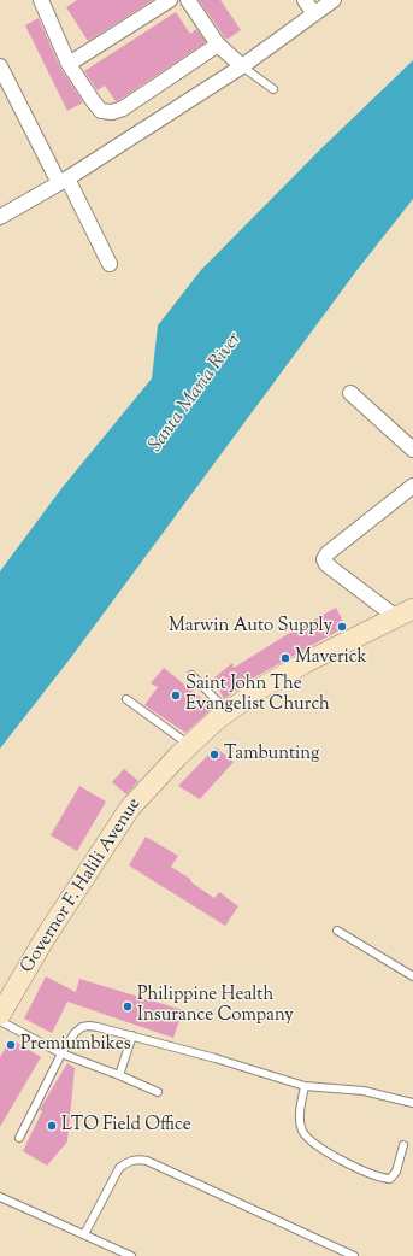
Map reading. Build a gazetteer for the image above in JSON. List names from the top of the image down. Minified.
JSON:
{"streets":{"main road":["Governor F. Halili Avenue"]},"water":["Santa Maria River"],"places":["Marwin Auto Supply","Maverick","Saint John The Evangelist Church","Tambunting","Philippine Health Insurance Company","Premiumbikes","LTO Field Office"]}
